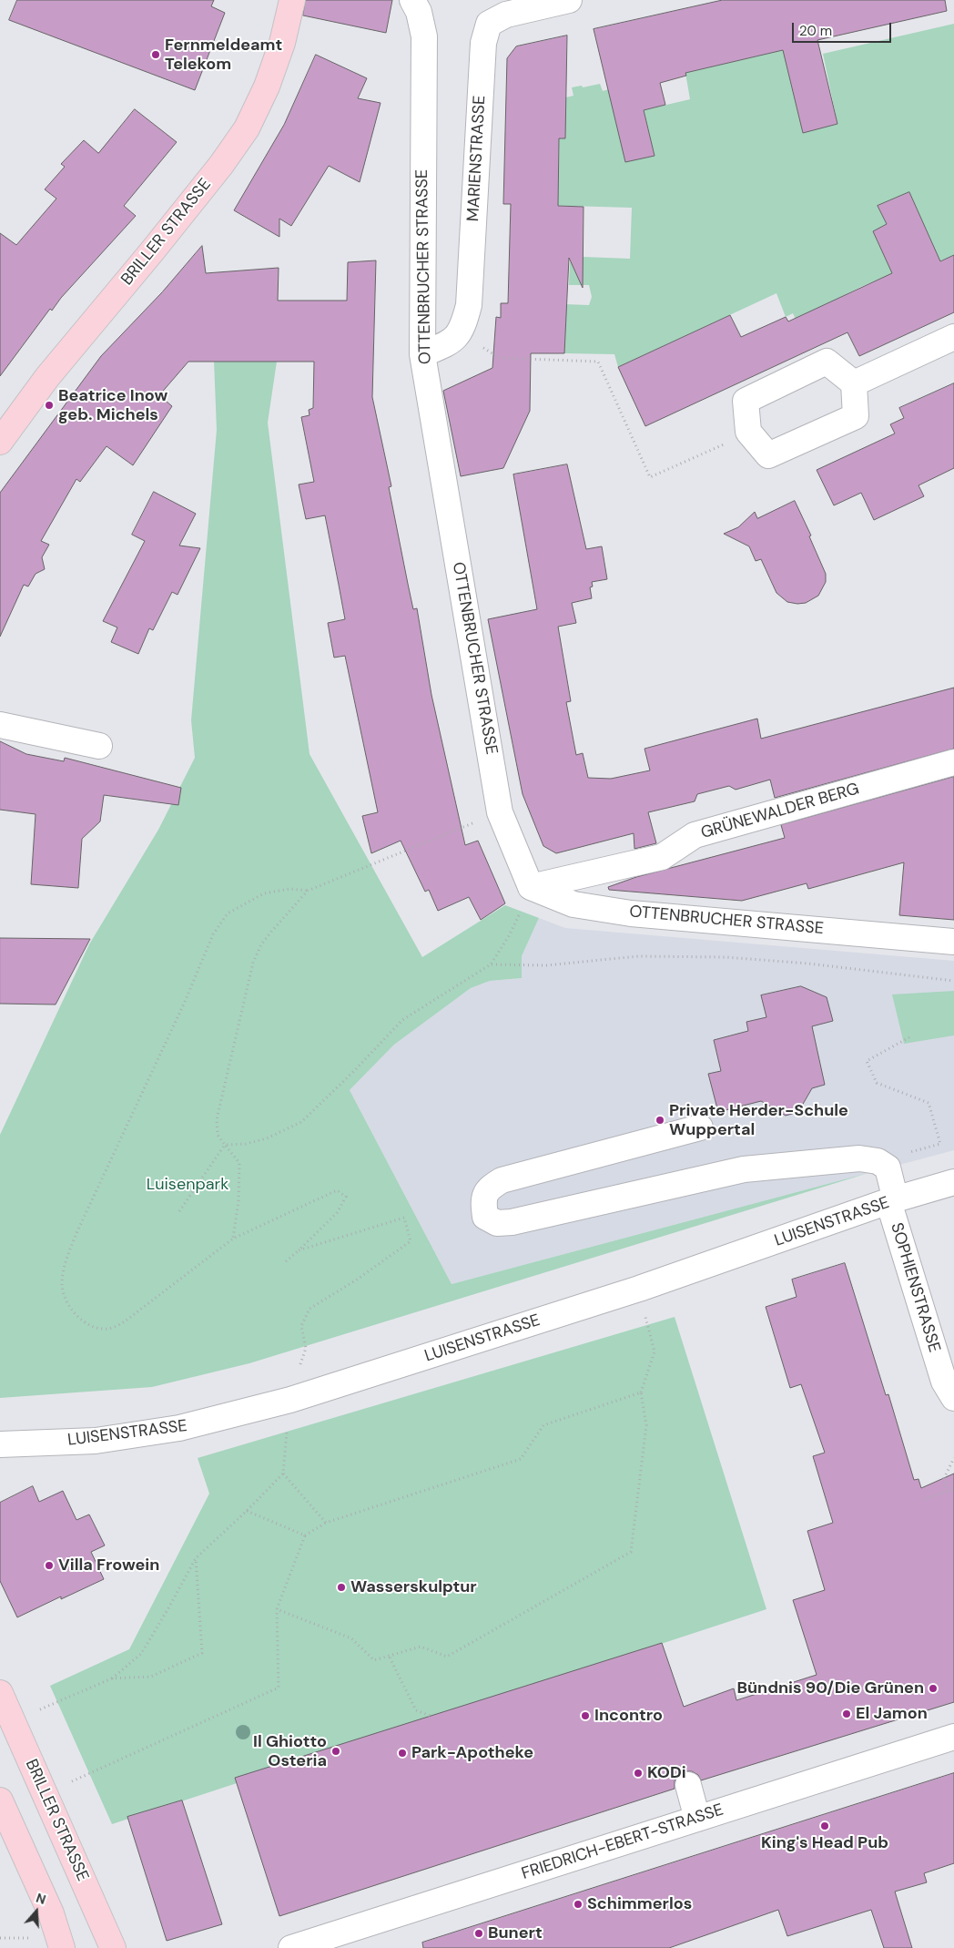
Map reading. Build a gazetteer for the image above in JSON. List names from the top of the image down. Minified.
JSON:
{"streets":{"main road":["BRILLER STRASSE"],"street":["MARIENSTRASSE","OTTENBRUCHER STRASSE","GRÜNEWALDER BERG","LUISENSTRASSE","SOPHIENSTRASSE","FRIEDRICH-EBERT-STRASSE"]},"crossings":[["MARIENSTRASSE","OTTENBRUCHER STRASSE"],["OTTENBRUCHER STRASSE","GRÜNEWALDER BERG"],["LUISENSTRASSE","SOPHIENSTRASSE"]],"parks":["Luisenpark"],"places":["Fernmeldeamt Telekom","Beatrice Inow geb. Michels","Private Herder-Schule Wuppertal","Villa Frowein","Wasserskulptur","Bündnis 90/Die Grünen","El Jamon","Incontro","Il Ghiotto Osteria","Park-Apotheke","KODi","King's Head Pub","Schimmerlos","Bunert"],"scale_bar":"20 m","north":"top"}
